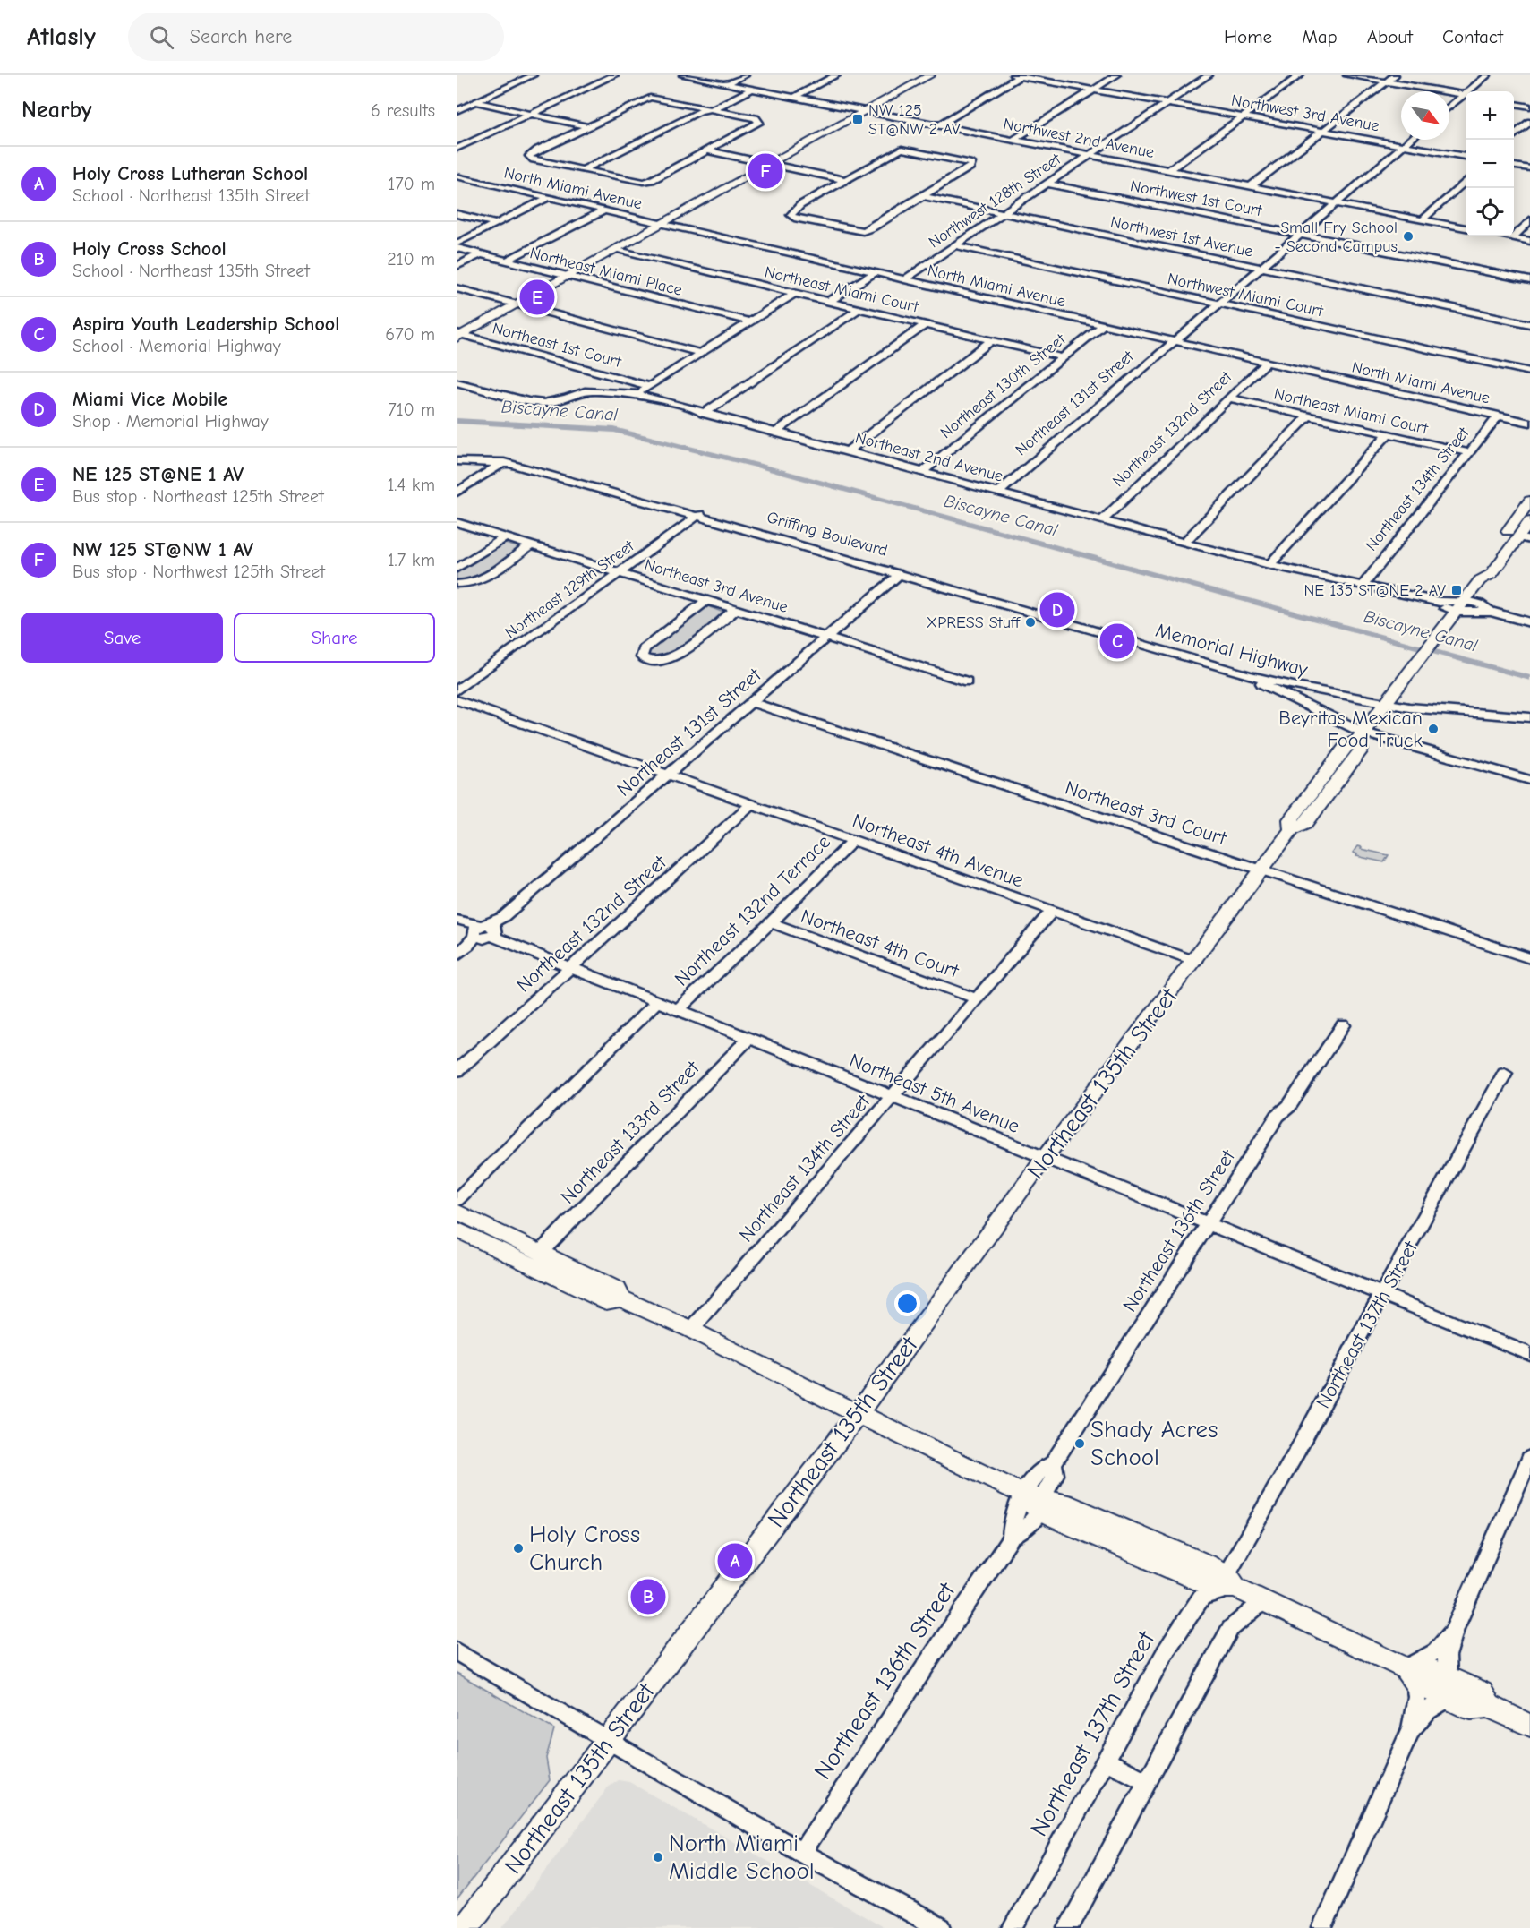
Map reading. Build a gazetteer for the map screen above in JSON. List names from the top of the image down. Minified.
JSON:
{"streets":{"main road":["Northeast 135th Street"],"street":["Northwest 3rd Avenue","Northwest 2nd Avenue","North Miami Avenue","Northwest 1st Court","Northwest 128th Street","Northwest 1st Avenue","Northeast Miami Place","Northeast Miami Court","Northwest Miami Court","Northeast 1st Court","Northeast 130th Street","Northeast 131st Street","Northeast 132nd Street","Northeast 2nd Avenue","Northeast 134th Street","Griffing Boulevard","Northeast 3rd Avenue","Northeast 129th Street","Memorial Highway","Northeast 3rd Court","Northeast 4th Avenue","Northeast 132nd Terrace","Northeast 4th Court","Northeast 5th Avenue","Northeast 133rd Street","Northeast 136th Street","Northeast 137th Street"]},"crossings":[["Northwest 3rd Avenue","Northwest 128th Street"],["Northwest 3rd Avenue","Northeast 131st Street"],["Northwest 2nd Avenue","Northwest 128th Street"],["Northwest 2nd Avenue","Northeast 131st Street"],["North Miami Avenue","Northwest 128th Street"],["North Miami Avenue","Northeast 130th Street"],["North Miami Avenue","Northeast 131st Street"],["North Miami Avenue","Northeast 132nd Street"],["North Miami Avenue","Northeast 134th Street"],["Northwest 1st Court","Northwest 128th Street"],["Northwest 1st Court","Northeast 131st Street"],["Northwest 128th Street","Northwest 1st Avenue"],["Northwest 128th Street","Northwest Miami Court"],["Northwest 1st Avenue","Northeast 131st Street"],["Northeast Miami Court","Northeast 130th Street"],["Northeast Miami Court","Northeast 132nd Street"],["Northeast Miami Court","Northeast 134th Street"],["Northwest Miami Court","Northeast 131st Street"],["Northeast 130th Street","Northeast 2nd Avenue"],["Northeast 131st Street","Northeast 2nd Avenue"],["Northeast 131st Street","Griffing Boulevard"],["Northeast 131st Street","Northeast 3rd Avenue"],["Northeast 131st Street","Memorial Highway"],["Northeast 131st Street","Northeast 3rd Court"],["Northeast 131st Street","Northeast 4th Avenue"],["Northeast 131st Street","Northeast 5th Avenue"],["Northeast 132nd Street","Northeast 2nd Avenue"],["Northeast 132nd Street","Northeast 4th Avenue"],["Northeast 132nd Street","Northeast 5th Avenue"],["Northeast 2nd Avenue","Northeast 134th Street"],["Northeast 2nd Avenue","Northeast 135th Street"],["Northeast 134th Street","Northeast 4th Avenue"],["Northeast 134th Street","Northeast 4th Court"],["Northeast 134th Street","Northeast 5th Avenue"],["Griffing Boulevard","Northeast 129th Street"],["Griffing Boulevard","Memorial Highway"],["Northeast 3rd Avenue","Northeast 129th Street"],["Northeast 129th Street","Northeast 4th Avenue"],["Memorial Highway","Northeast 135th Street"],["Northeast 3rd Court","Northeast 135th Street"],["Northeast 4th Avenue","Northeast 132nd Terrace"],["Northeast 4th Avenue","Northeast 135th Street"],["Northeast 132nd Terrace","Northeast 4th Court"],["Northeast 132nd Terrace","Northeast 5th Avenue"],["Northeast 135th Street","Northeast 5th Avenue"],["Northeast 5th Avenue","Northeast 133rd Street"],["Northeast 5th Avenue","Northeast 136th Street"],["Northeast 5th Avenue","Northeast 137th Street"]],"water":["Biscayne Canal"],"places":{"transit":["NW 125 ST@NW 2 AV","NE 135 ST@NE 2 AV"],"other":["Small Fry School - Second Campus","XPRESS Stuff","Beyritas Mexican Food Truck","Shady Acres School","Holy Cross Church","North Miami Middle School"]},"north":"bottom right","page":{"header":"Atlasly","search":"Search here","nav":["Home","Map","About","Contact"],"heading":["Nearby","6 results"],"map_buttons":["+","−"],"list":[{"mark":"A","name":"Holy Cross Lutheran School","note":"School · Northeast 135th Street","value":"170 m"},{"mark":"B","name":"Holy Cross School","note":"School · Northeast 135th Street","value":"210 m"},{"mark":"C","name":"Aspira Youth Leadership School","note":"School · Memorial Highway","value":"670 m"},{"mark":"D","name":"Miami Vice Mobile","note":"Shop · Memorial Highway","value":"710 m"},{"mark":"E","name":"NE 125 ST@NE 1 AV","note":"Bus stop · Northeast 125th Street","value":"1.4 km"},{"mark":"F","name":"NW 125 ST@NW 1 AV","note":"Bus stop · Northwest 125th Street","value":"1.7 km"}],"pins":["F","E","D","C","A","B"],"buttons":["Save","Share"]}}
